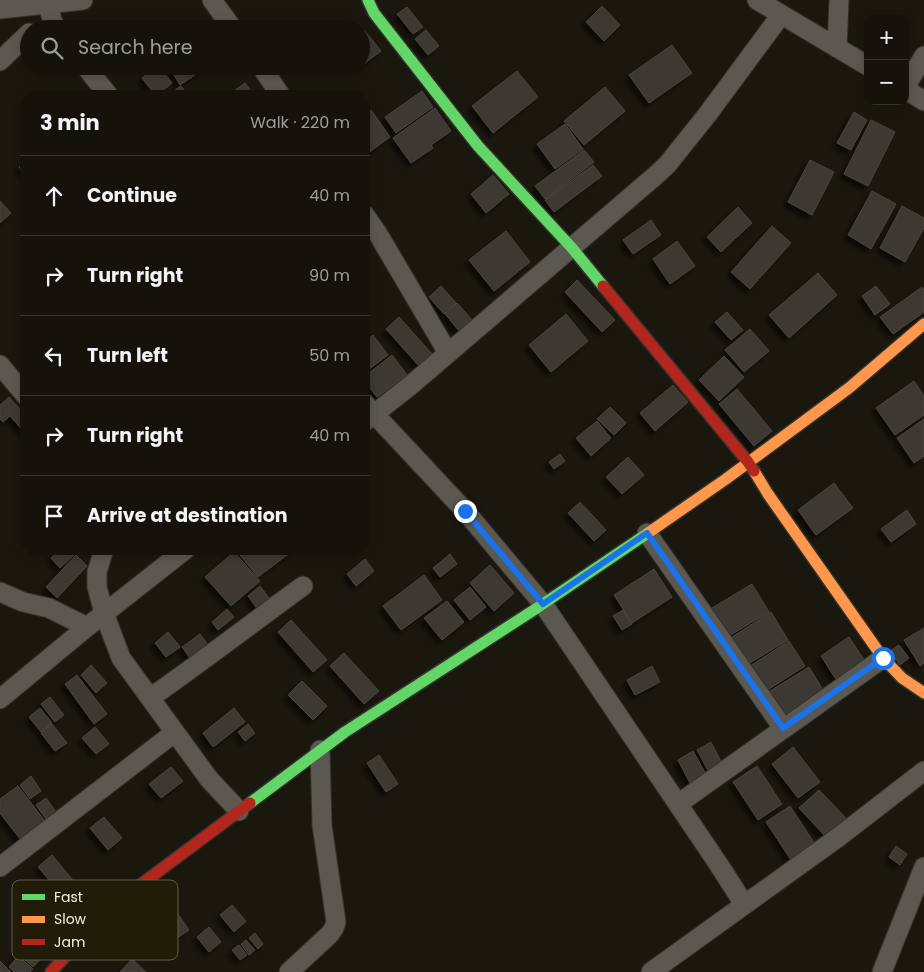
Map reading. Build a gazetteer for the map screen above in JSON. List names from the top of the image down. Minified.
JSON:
{"legend":["Fast","Slow","Jam"],"page":{"map_buttons":["+","−"],"search":"Search here","heading":["3 min","Walk · 220 m"],"list":[["Continue","40 m"],["Turn right","90 m"],["Turn left","50 m"],["Turn right","40 m"],"Arrive at destination"]}}
